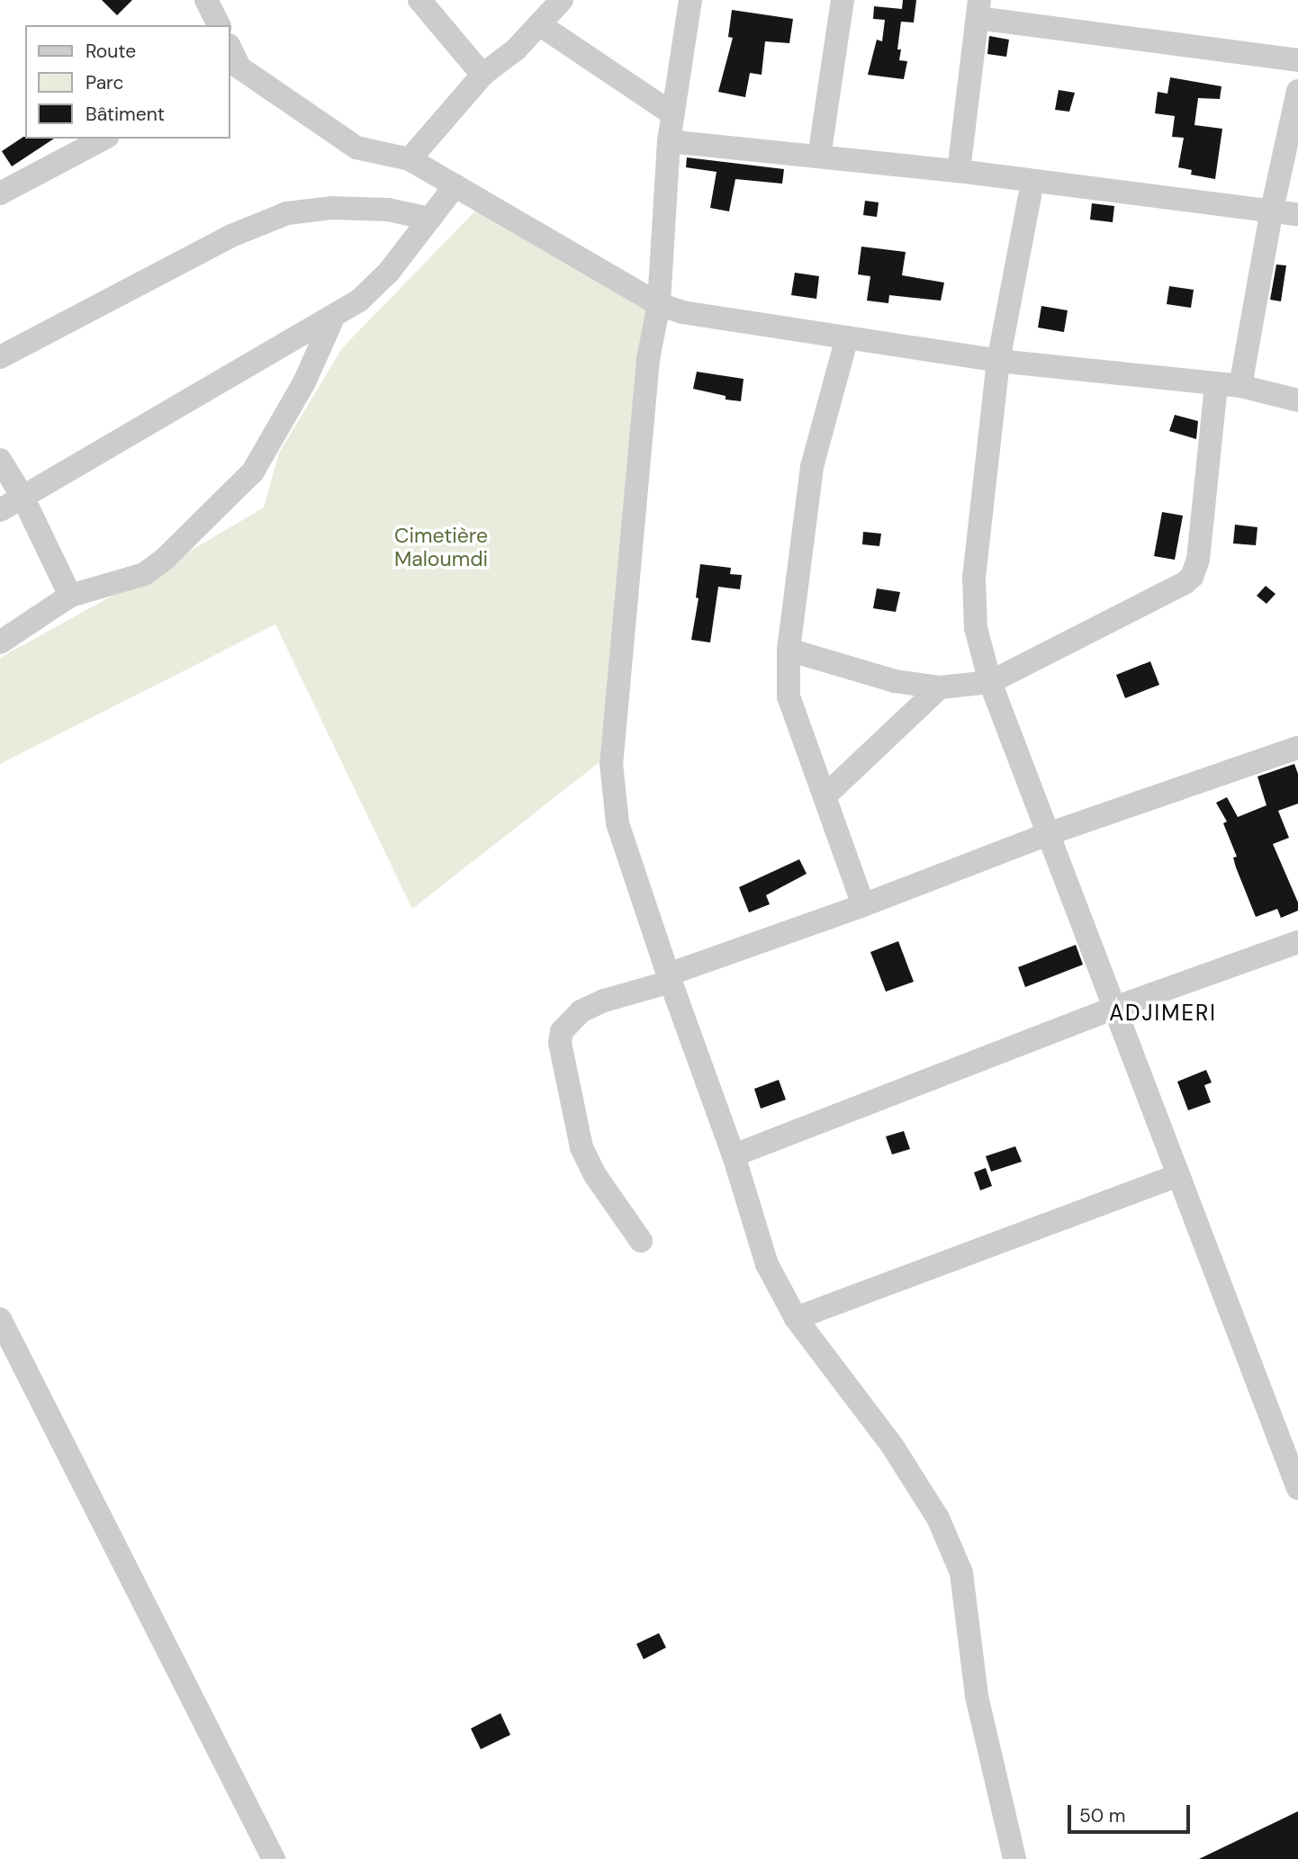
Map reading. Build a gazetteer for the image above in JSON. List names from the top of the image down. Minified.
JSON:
{"districts":["ADJIMERI"],"parks":["Cimetière Maloumdi"],"legend":["Route","Parc","Bâtiment"],"scale_bar":"50 m"}
